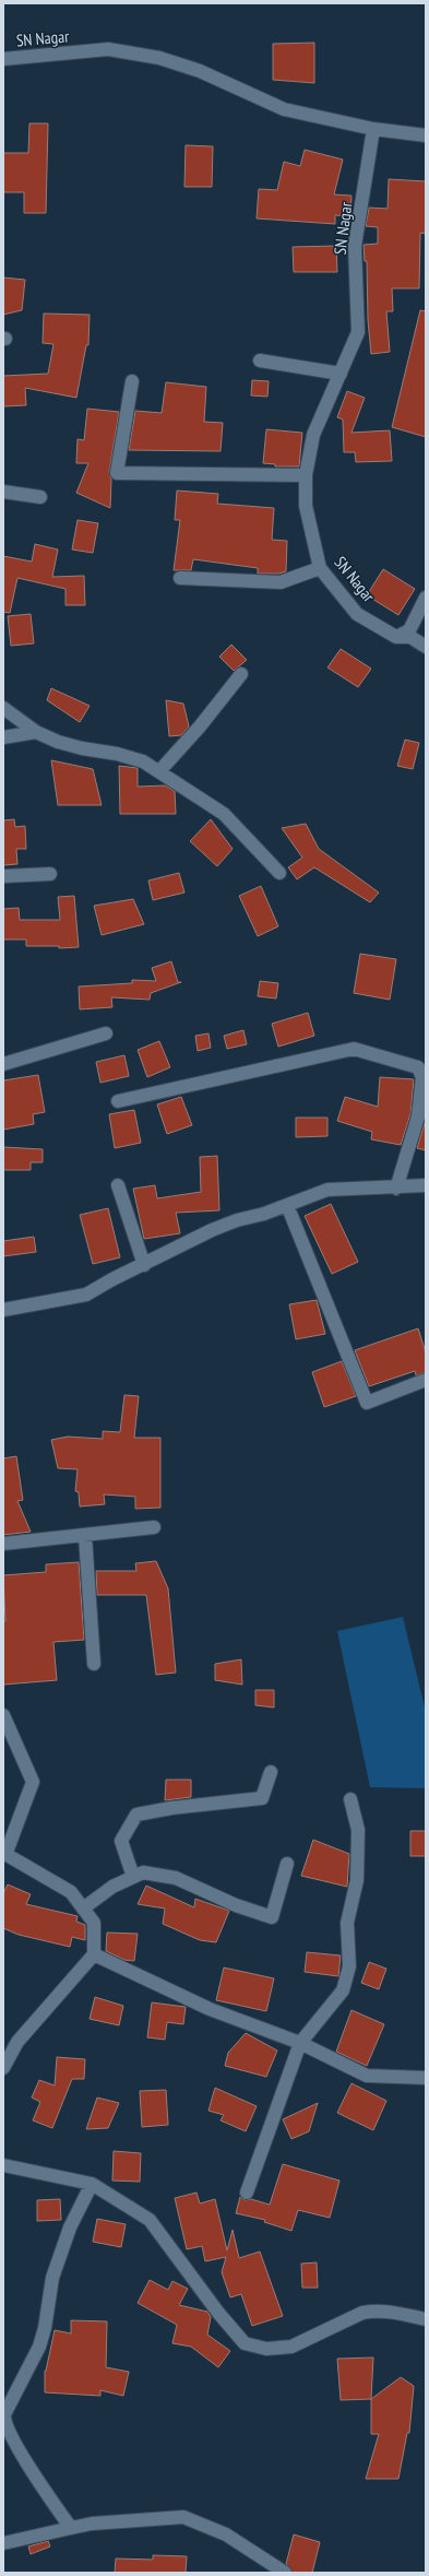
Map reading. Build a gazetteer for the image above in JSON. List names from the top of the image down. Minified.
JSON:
{"streets":{"street":["SN Nagar"]}}
